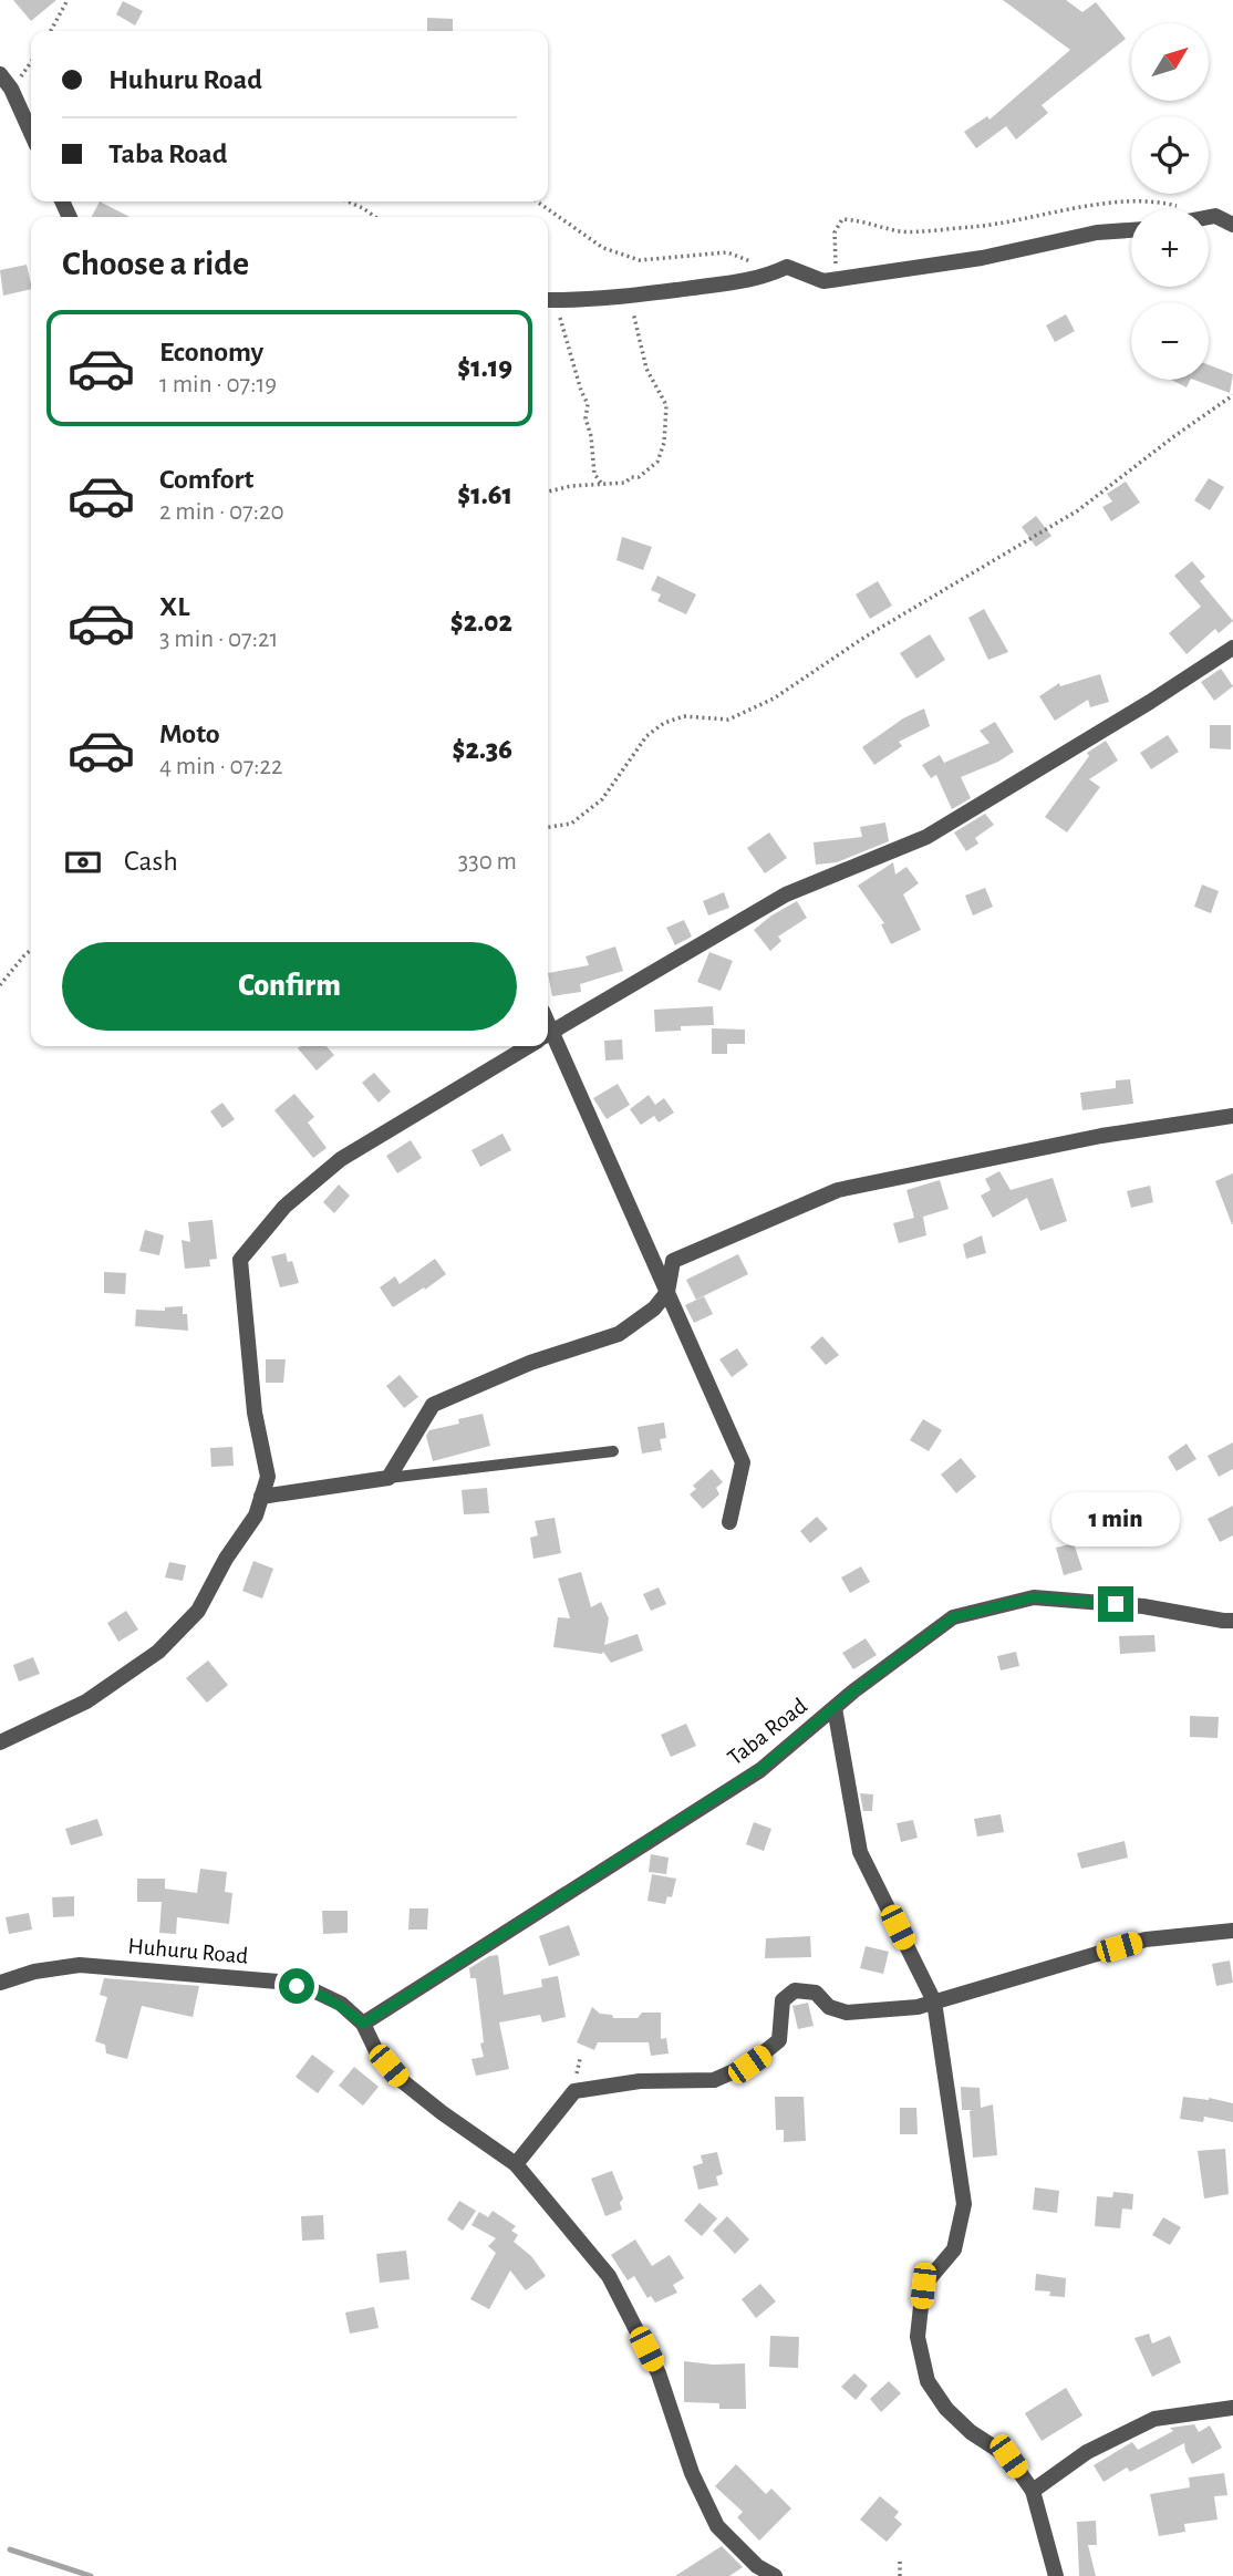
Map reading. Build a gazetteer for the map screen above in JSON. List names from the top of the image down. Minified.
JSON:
{"streets":{"street":["Taba Road","Huhuru Road"]},"crossings":[["Taba Road","Huhuru Road"]],"north":"top right","page":{"map_buttons":["+","−"],"banner":["Huhuru Road","Taba Road"],"heading":"Choose a ride","list":[{"name":"Economy","note":"1 min · 07:19","value":"$1.19"},{"name":"Comfort","note":"2 min · 07:20","value":"$1.61"},{"name":"XL","note":"3 min · 07:21","value":"$2.02"},{"name":"Moto","note":"4 min · 07:22","value":"$2.36"}],"pay":["Cash","330 m"],"buttons":"Confirm","bubble":"1 min"}}
